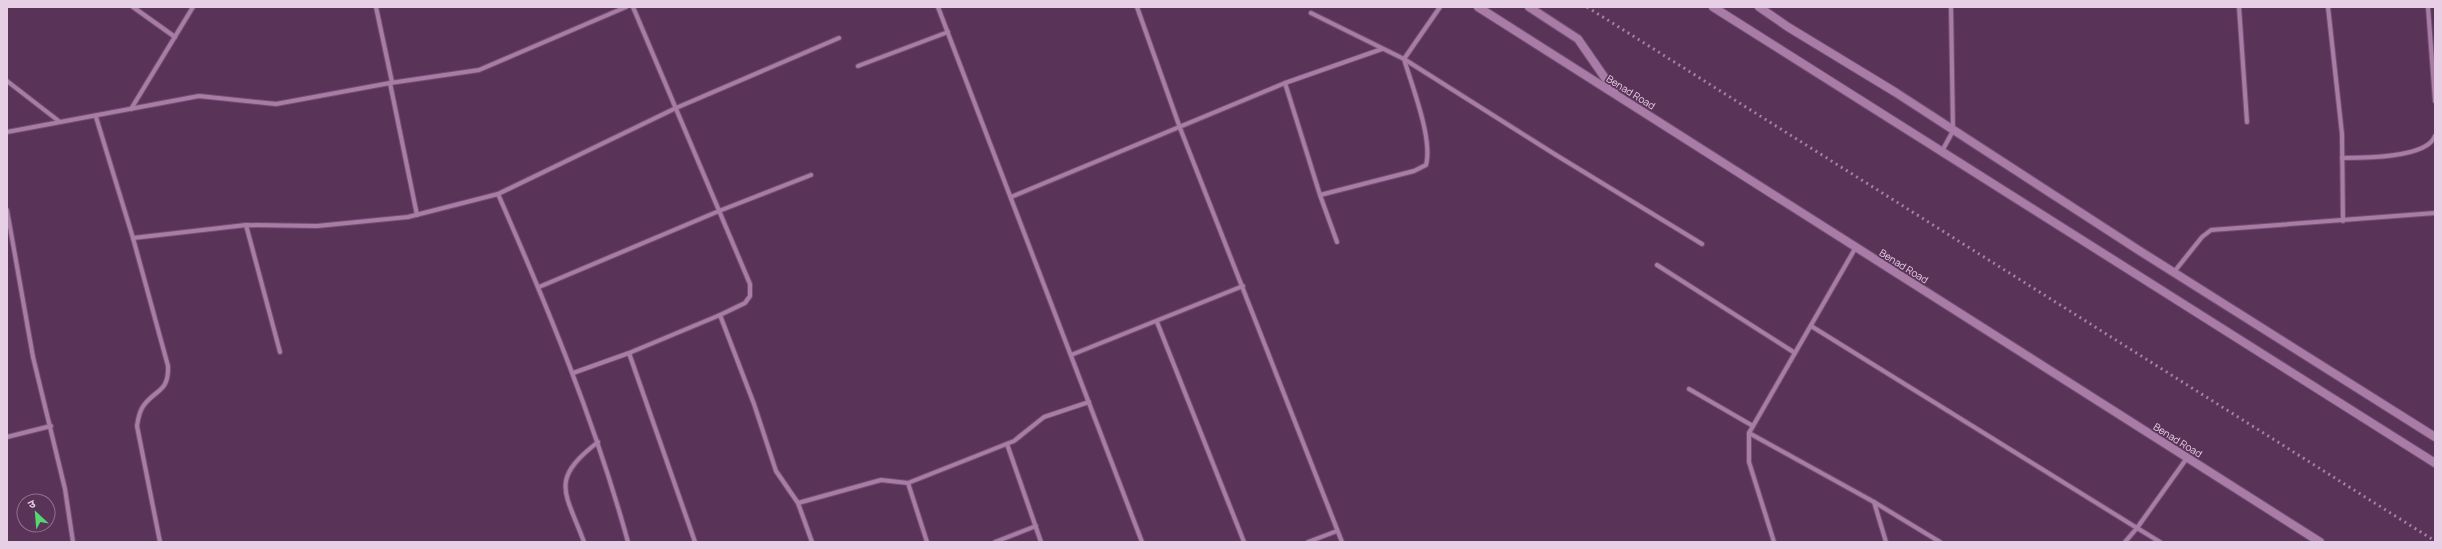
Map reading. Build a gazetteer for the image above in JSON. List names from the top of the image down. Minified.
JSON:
{"streets":{"street":["Benad Road"]},"north":"top left"}
